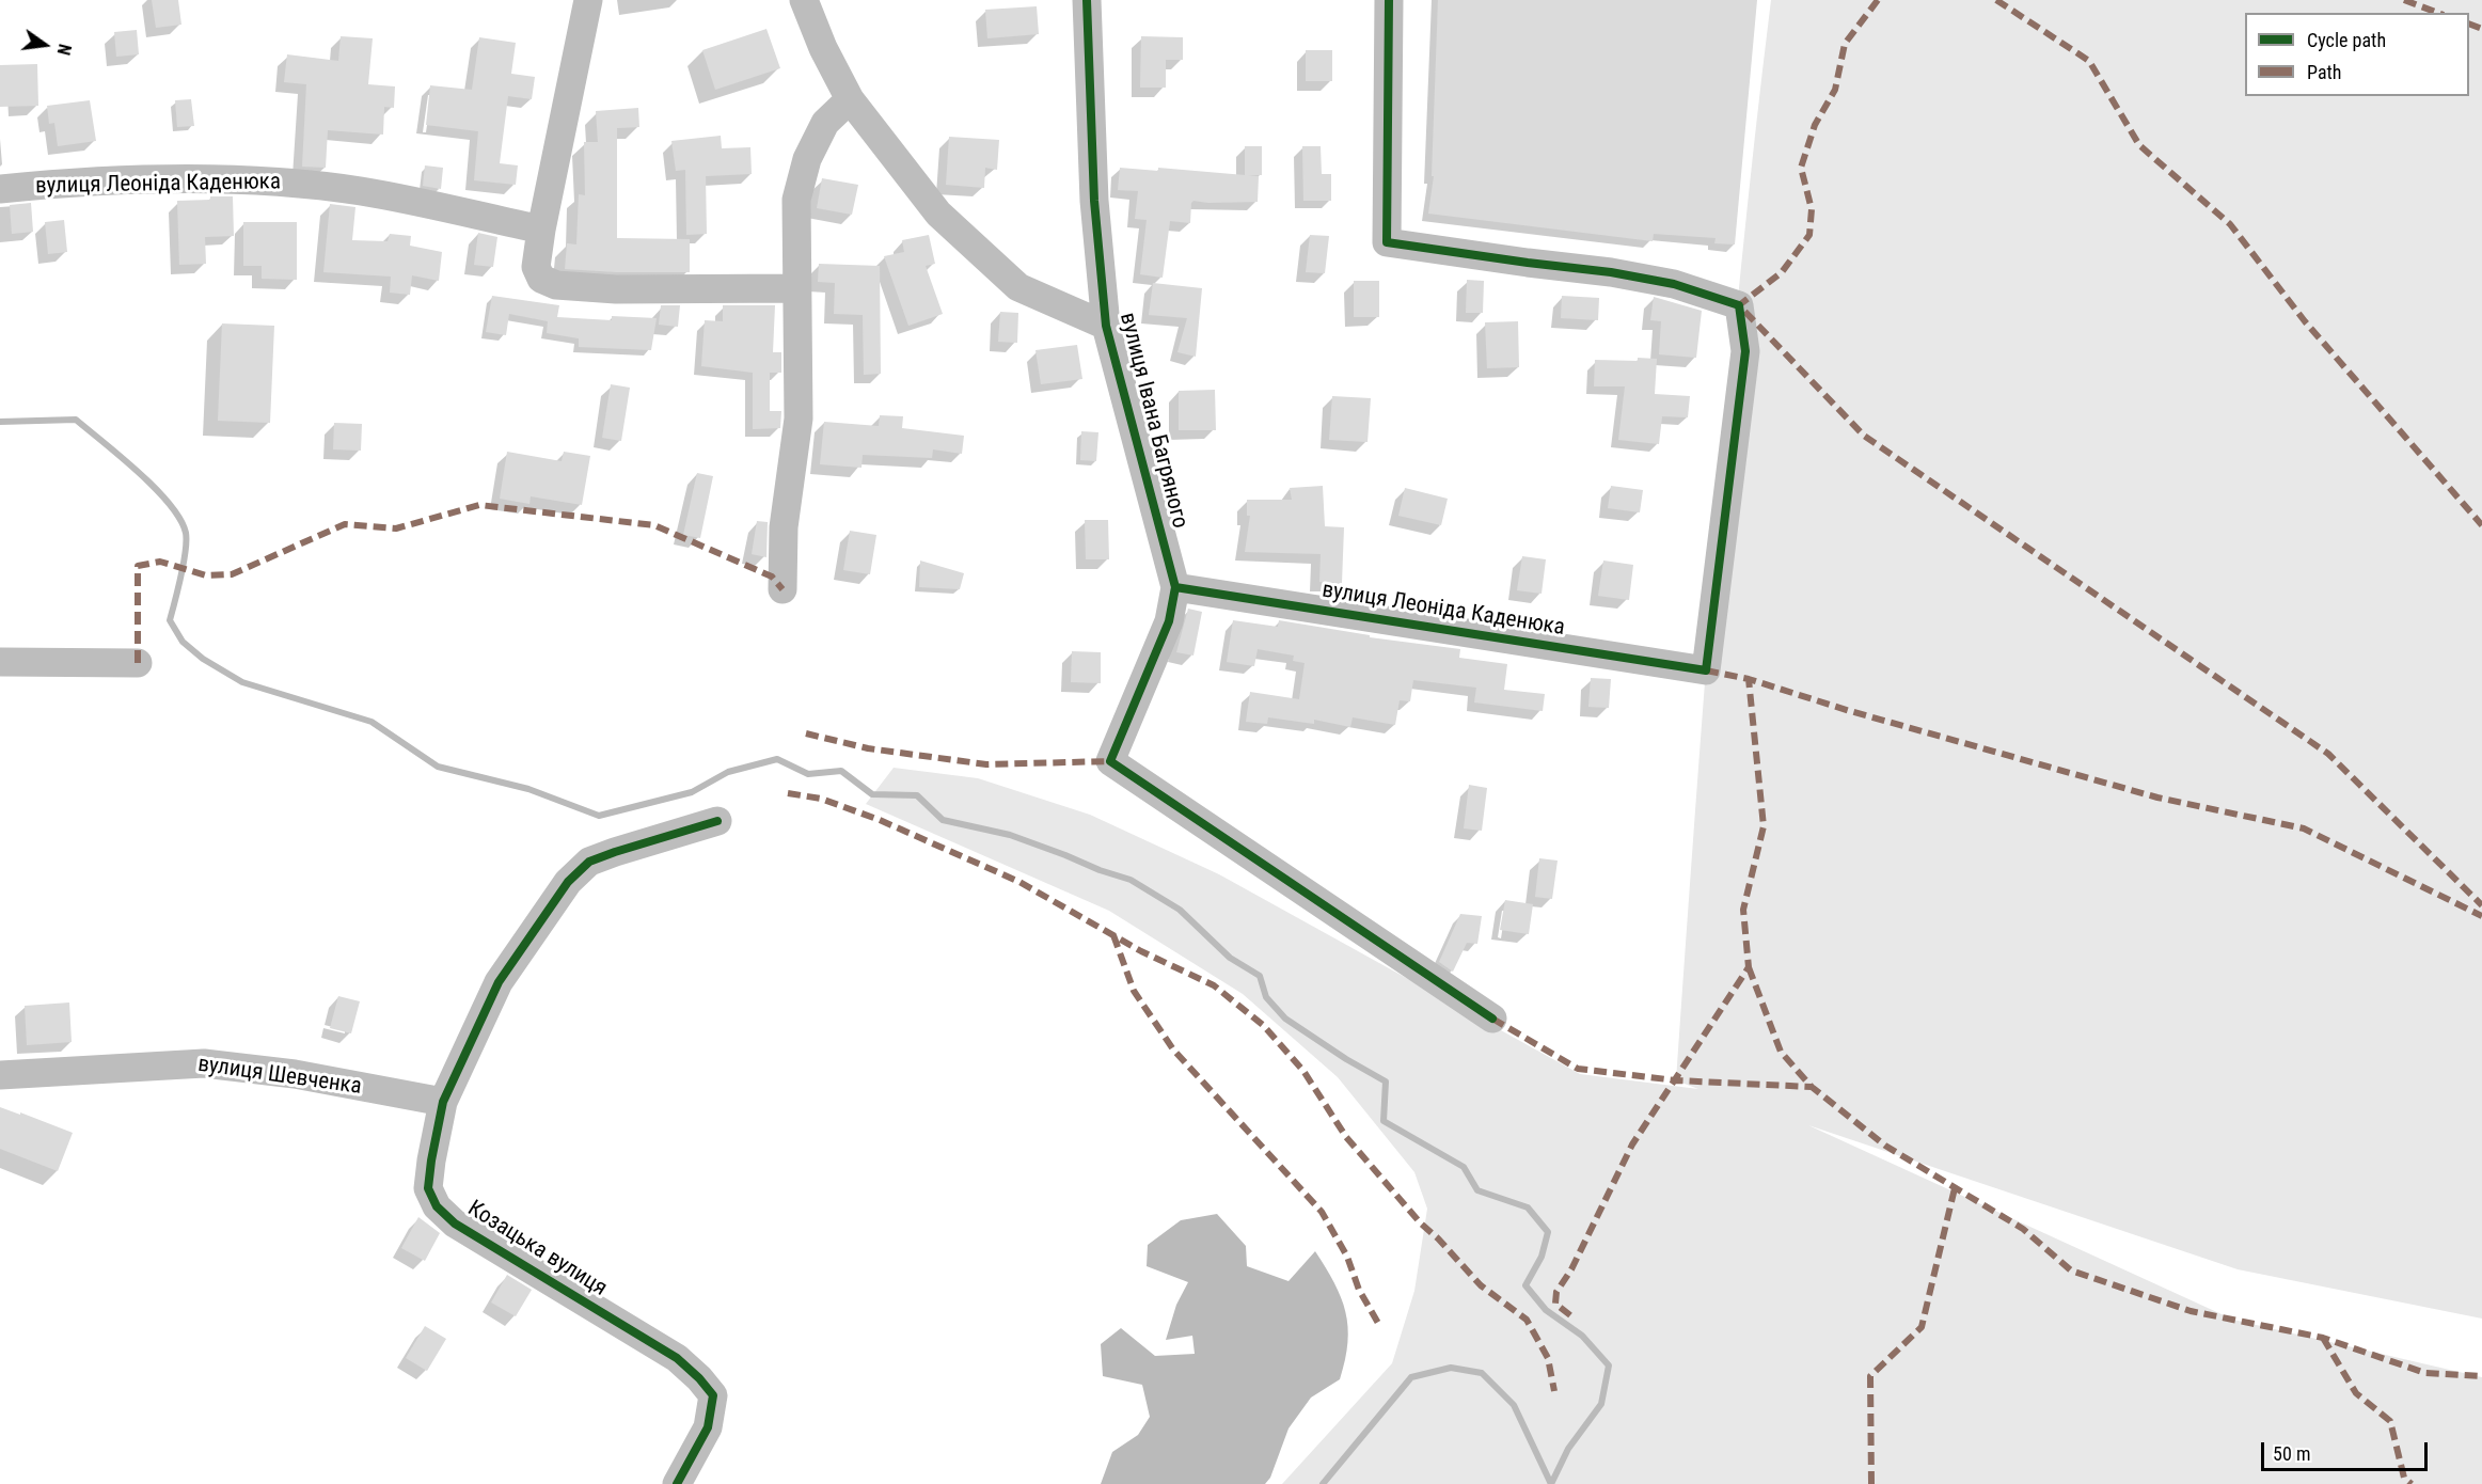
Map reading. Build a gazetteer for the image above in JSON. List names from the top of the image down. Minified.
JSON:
{"streets":{"street":["вулиця Леоніда Каденюка","вулиця Івана Багряного","вулиця Шевченка","Козацька вулиця"]},"crossings":[["вулиця Леоніда Каденюка","вулиця Івана Багряного"],["вулиця Шевченка","Козацька вулиця"]],"legend":["Cycle path","Path"],"scale_bar":"50 m","north":"right"}
